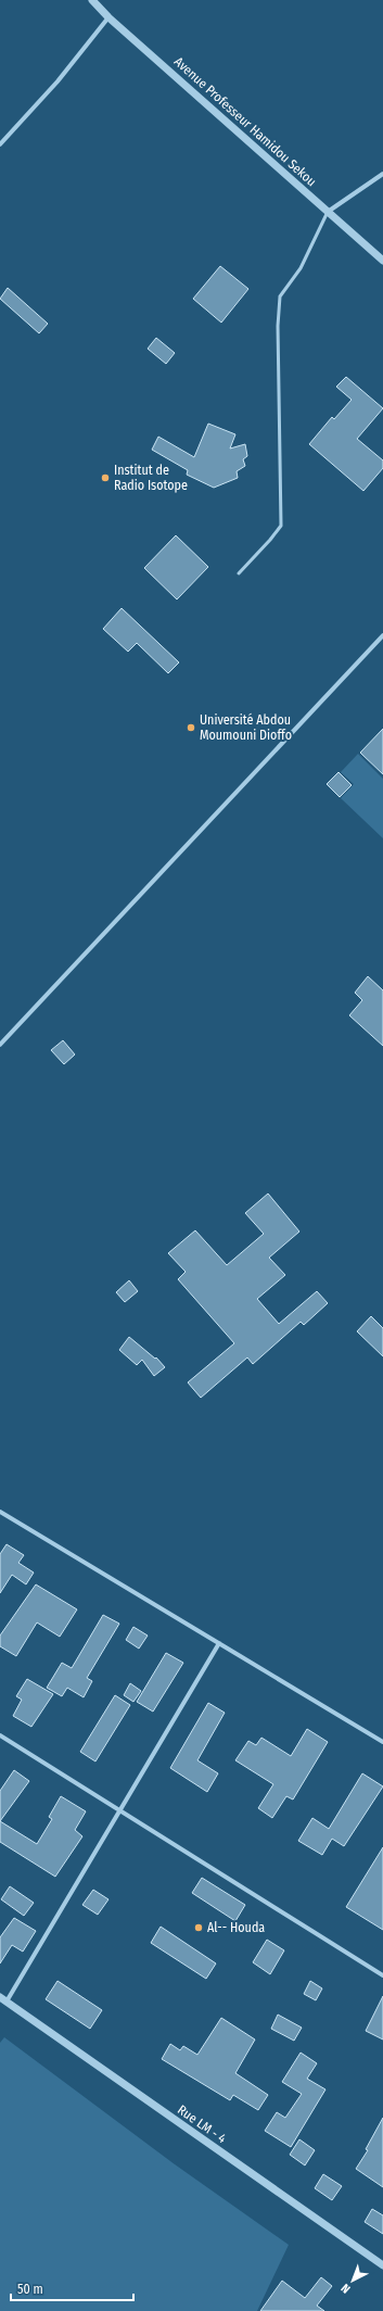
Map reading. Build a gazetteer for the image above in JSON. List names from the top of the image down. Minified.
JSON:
{"streets":{"street":["Avenue Professeur Hamidou Sekou","Rue LM - 4"]},"places":["Institut de Radio Isotope","Université Abdou Moumouni Dioffo","Al-- Houda"],"scale_bar":"50 m","north":"bottom left"}
